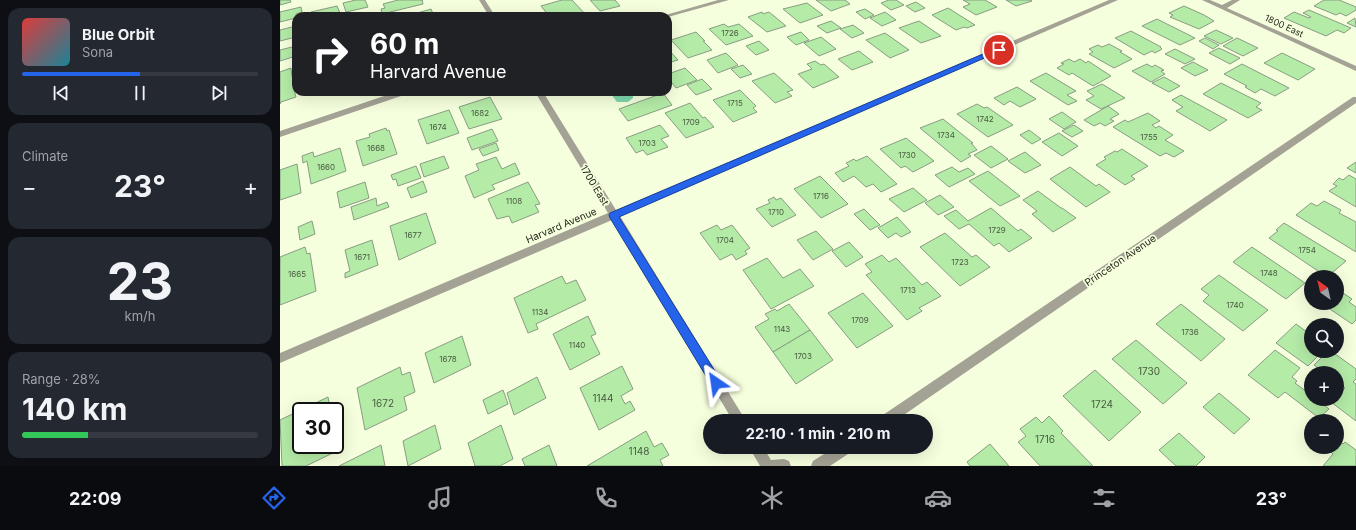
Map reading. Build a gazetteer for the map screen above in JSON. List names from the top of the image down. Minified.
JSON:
{"streets":{"street":["1800 East","1700 East","Harvard Avenue","Princeton Avenue"]},"crossings":[["1700 East","Harvard Avenue"]],"house_numbers":["1726","1715","1682","1742","1709","1674","1734","1755","1703","1668","1730","1660","1716","1108","1710","1729","1677","1704","1754","1671","1723","1748","1665","1713","1740","1134","1709","1143","1736","1140","1703","1678","1730","1144","1672","1724","1716","1148"],"north":"top left","page":{"turn":["60 m","Harvard Avenue"],"song":["Blue Orbit","Sona"],"tile":["Climate",["23","km/h"],["Range · 28%","140 km"]],"heat":["−","23°","+"],"map_buttons":["+","−"],"limit":"30","trip":"22:10 · 1 min · 210 m","tabs":["22:09","23°"]}}
